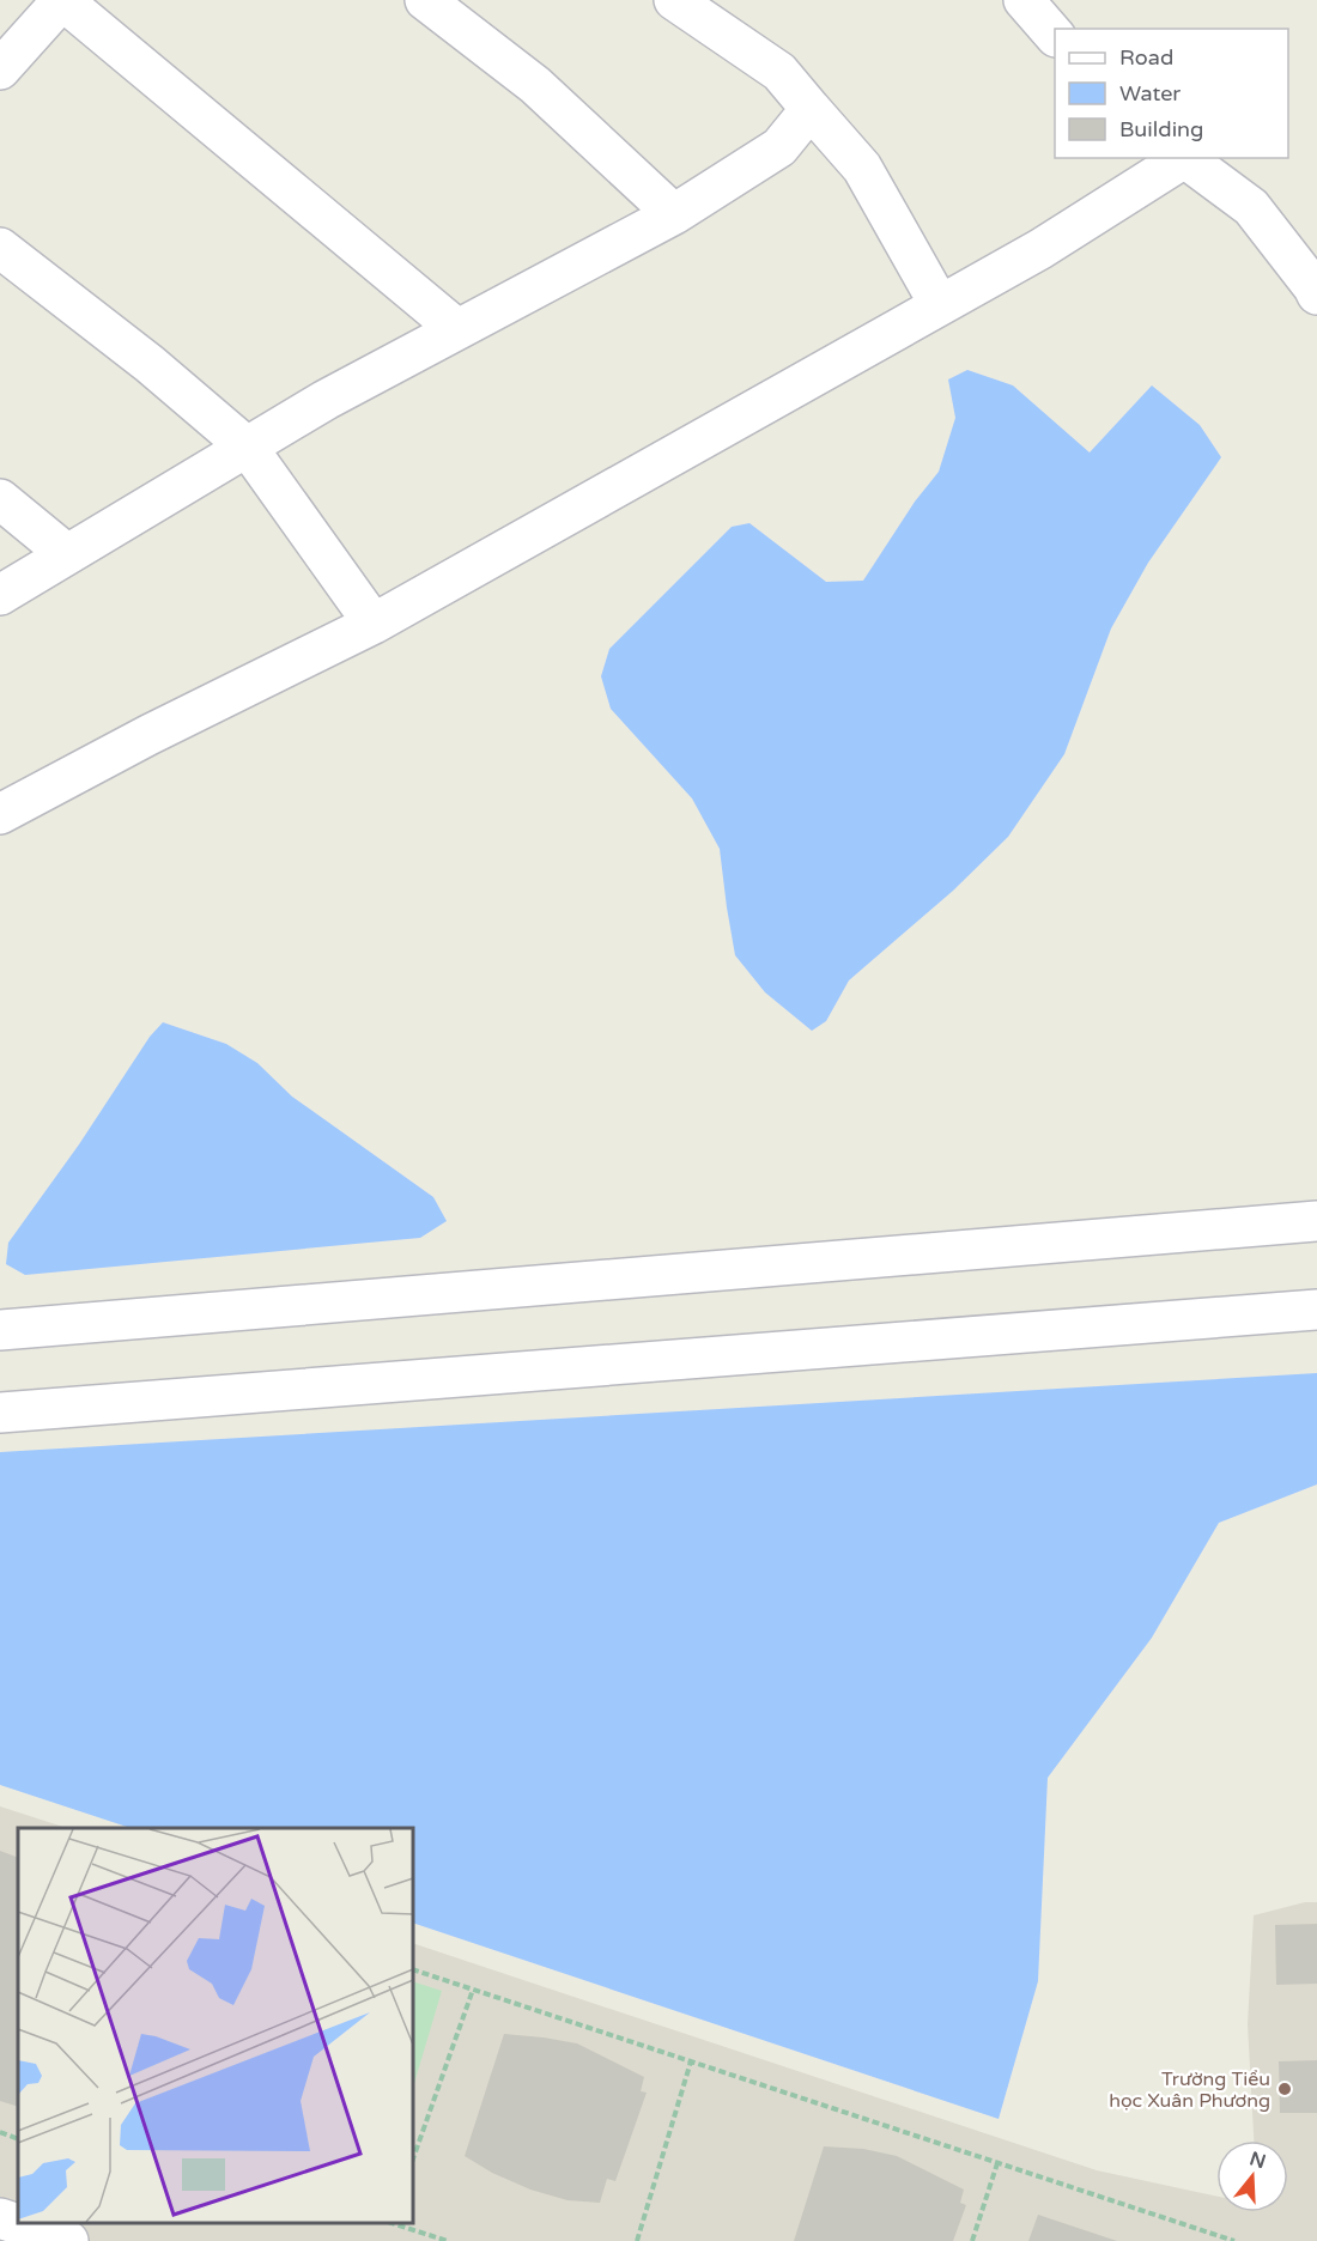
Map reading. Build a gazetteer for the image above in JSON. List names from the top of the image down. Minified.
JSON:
{"places":["Trường Tiểu học Xuân Phương"],"legend":["Road","Water","Building"],"north":"top"}
